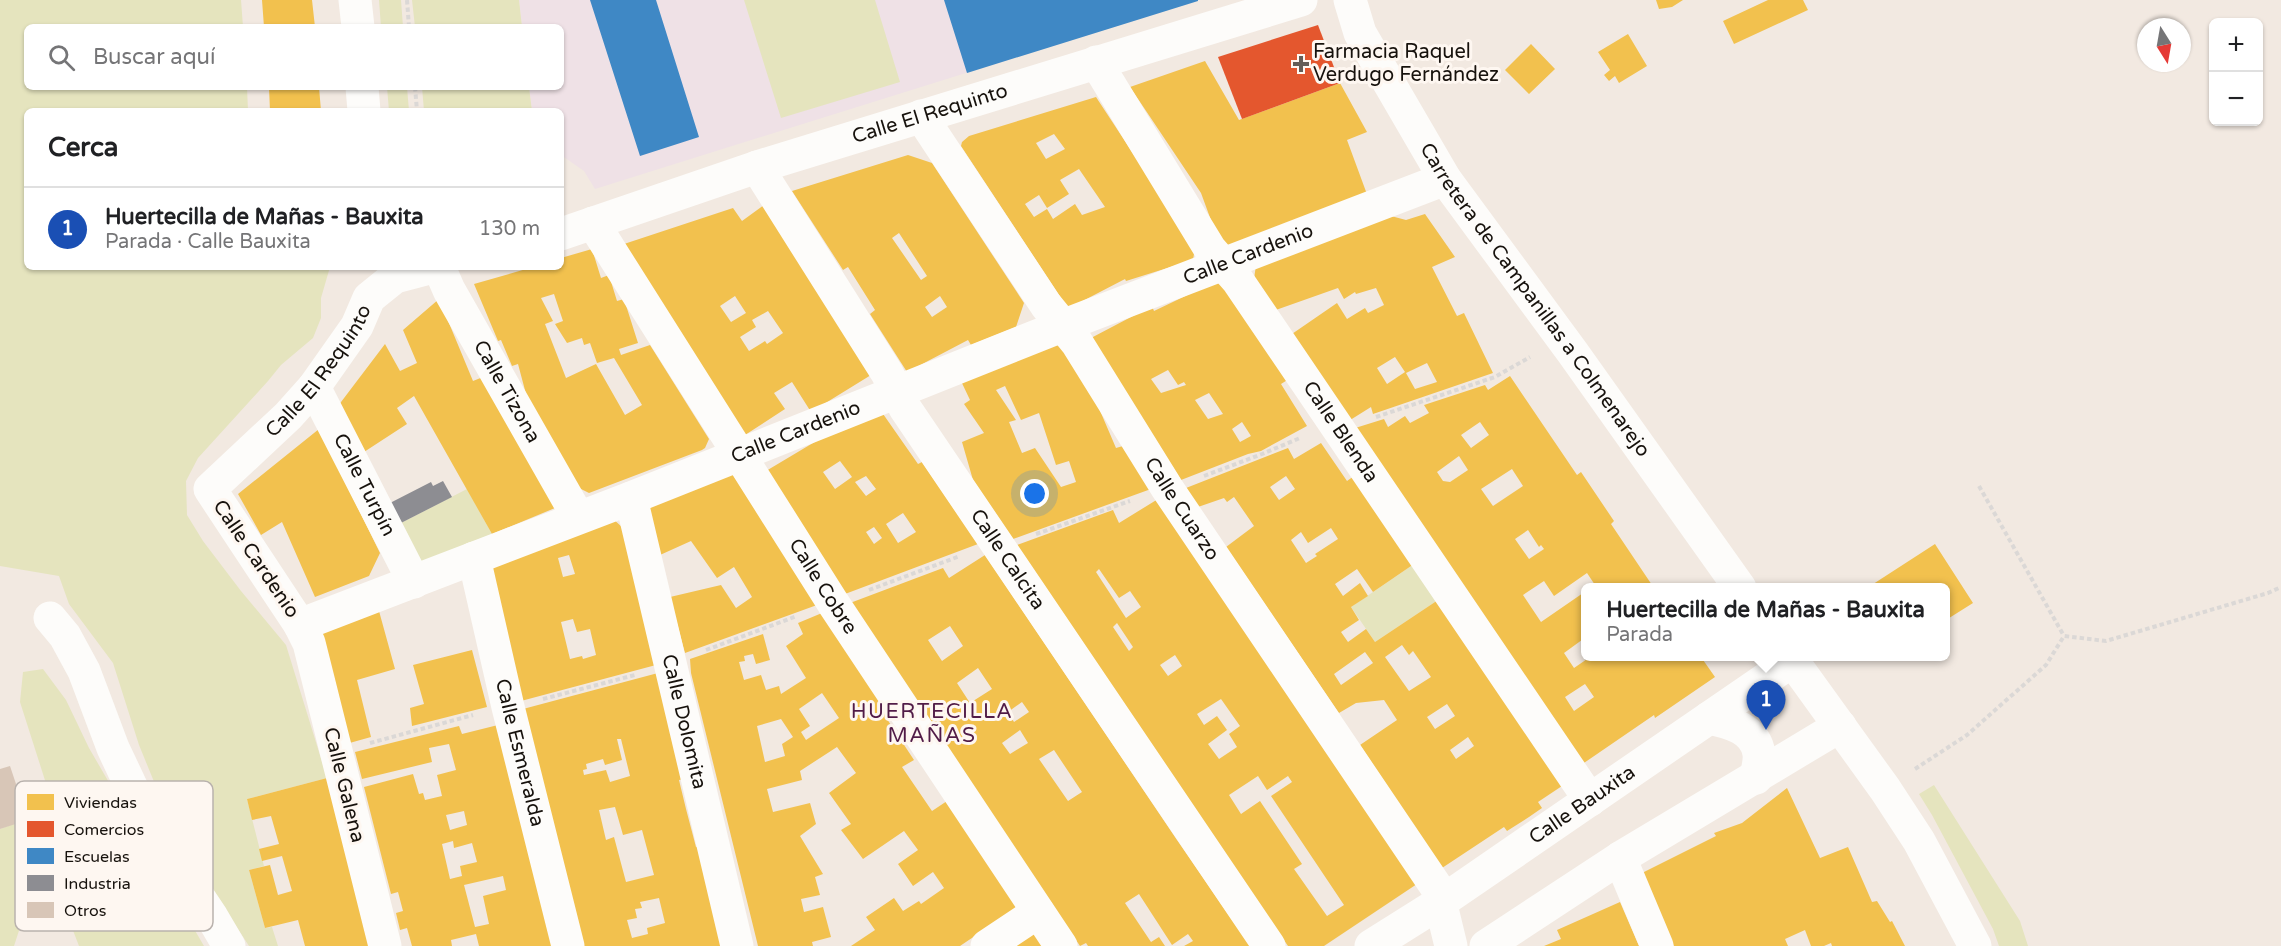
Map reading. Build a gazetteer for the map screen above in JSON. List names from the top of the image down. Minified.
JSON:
{"streets":{"street":["Calle El Requinto","Calle Cardenio","Carretera de Campanillas a Colmenarejo","Calle Tizona","Calle Blenda","Calle Turpín","Calle Cuarzo","Calle Calcita","Calle Cobre","Calle Dolomita","Calle Esmeralda","Calle Galena","Calle Bauxita"]},"crossings":[["Calle El Requinto","Calle Cardenio"],["Calle El Requinto","Calle Blenda"],["Calle El Requinto","Calle Turpín"],["Calle El Requinto","Calle Cuarzo"],["Calle El Requinto","Calle Calcita"],["Calle El Requinto","Calle Cobre"],["Calle Cardenio","Carretera de Campanillas a Colmenarejo"],["Calle Cardenio","Calle Tizona"],["Calle Cardenio","Calle Blenda"],["Calle Cardenio","Calle Turpín"],["Calle Cardenio","Calle Cuarzo"],["Calle Cardenio","Calle Calcita"],["Calle Cardenio","Calle Cobre"],["Calle Cardenio","Calle Dolomita"],["Calle Cardenio","Calle Esmeralda"],["Calle Cardenio","Calle Galena"],["Calle Blenda","Calle Bauxita"],["Calle Cuarzo","Calle Bauxita"]],"districts":["HUERTECILLA MAÑAS"],"places":{"health":["Farmacia Raquel Verdugo Fernández"]},"legend":["Viviendas","Comercios","Escuelas","Industria","Otros"],"north":"bottom","page":{"map_buttons":["+","−"],"search":"Buscar aquí","heading":"Cerca","list":[{"mark":"1","name":"Huertecilla de Mañas - Bauxita","note":"Parada · Calle Bauxita","value":"130 m"}],"popup":["Huertecilla de Mañas - Bauxita","Parada"],"pins":"1"}}
